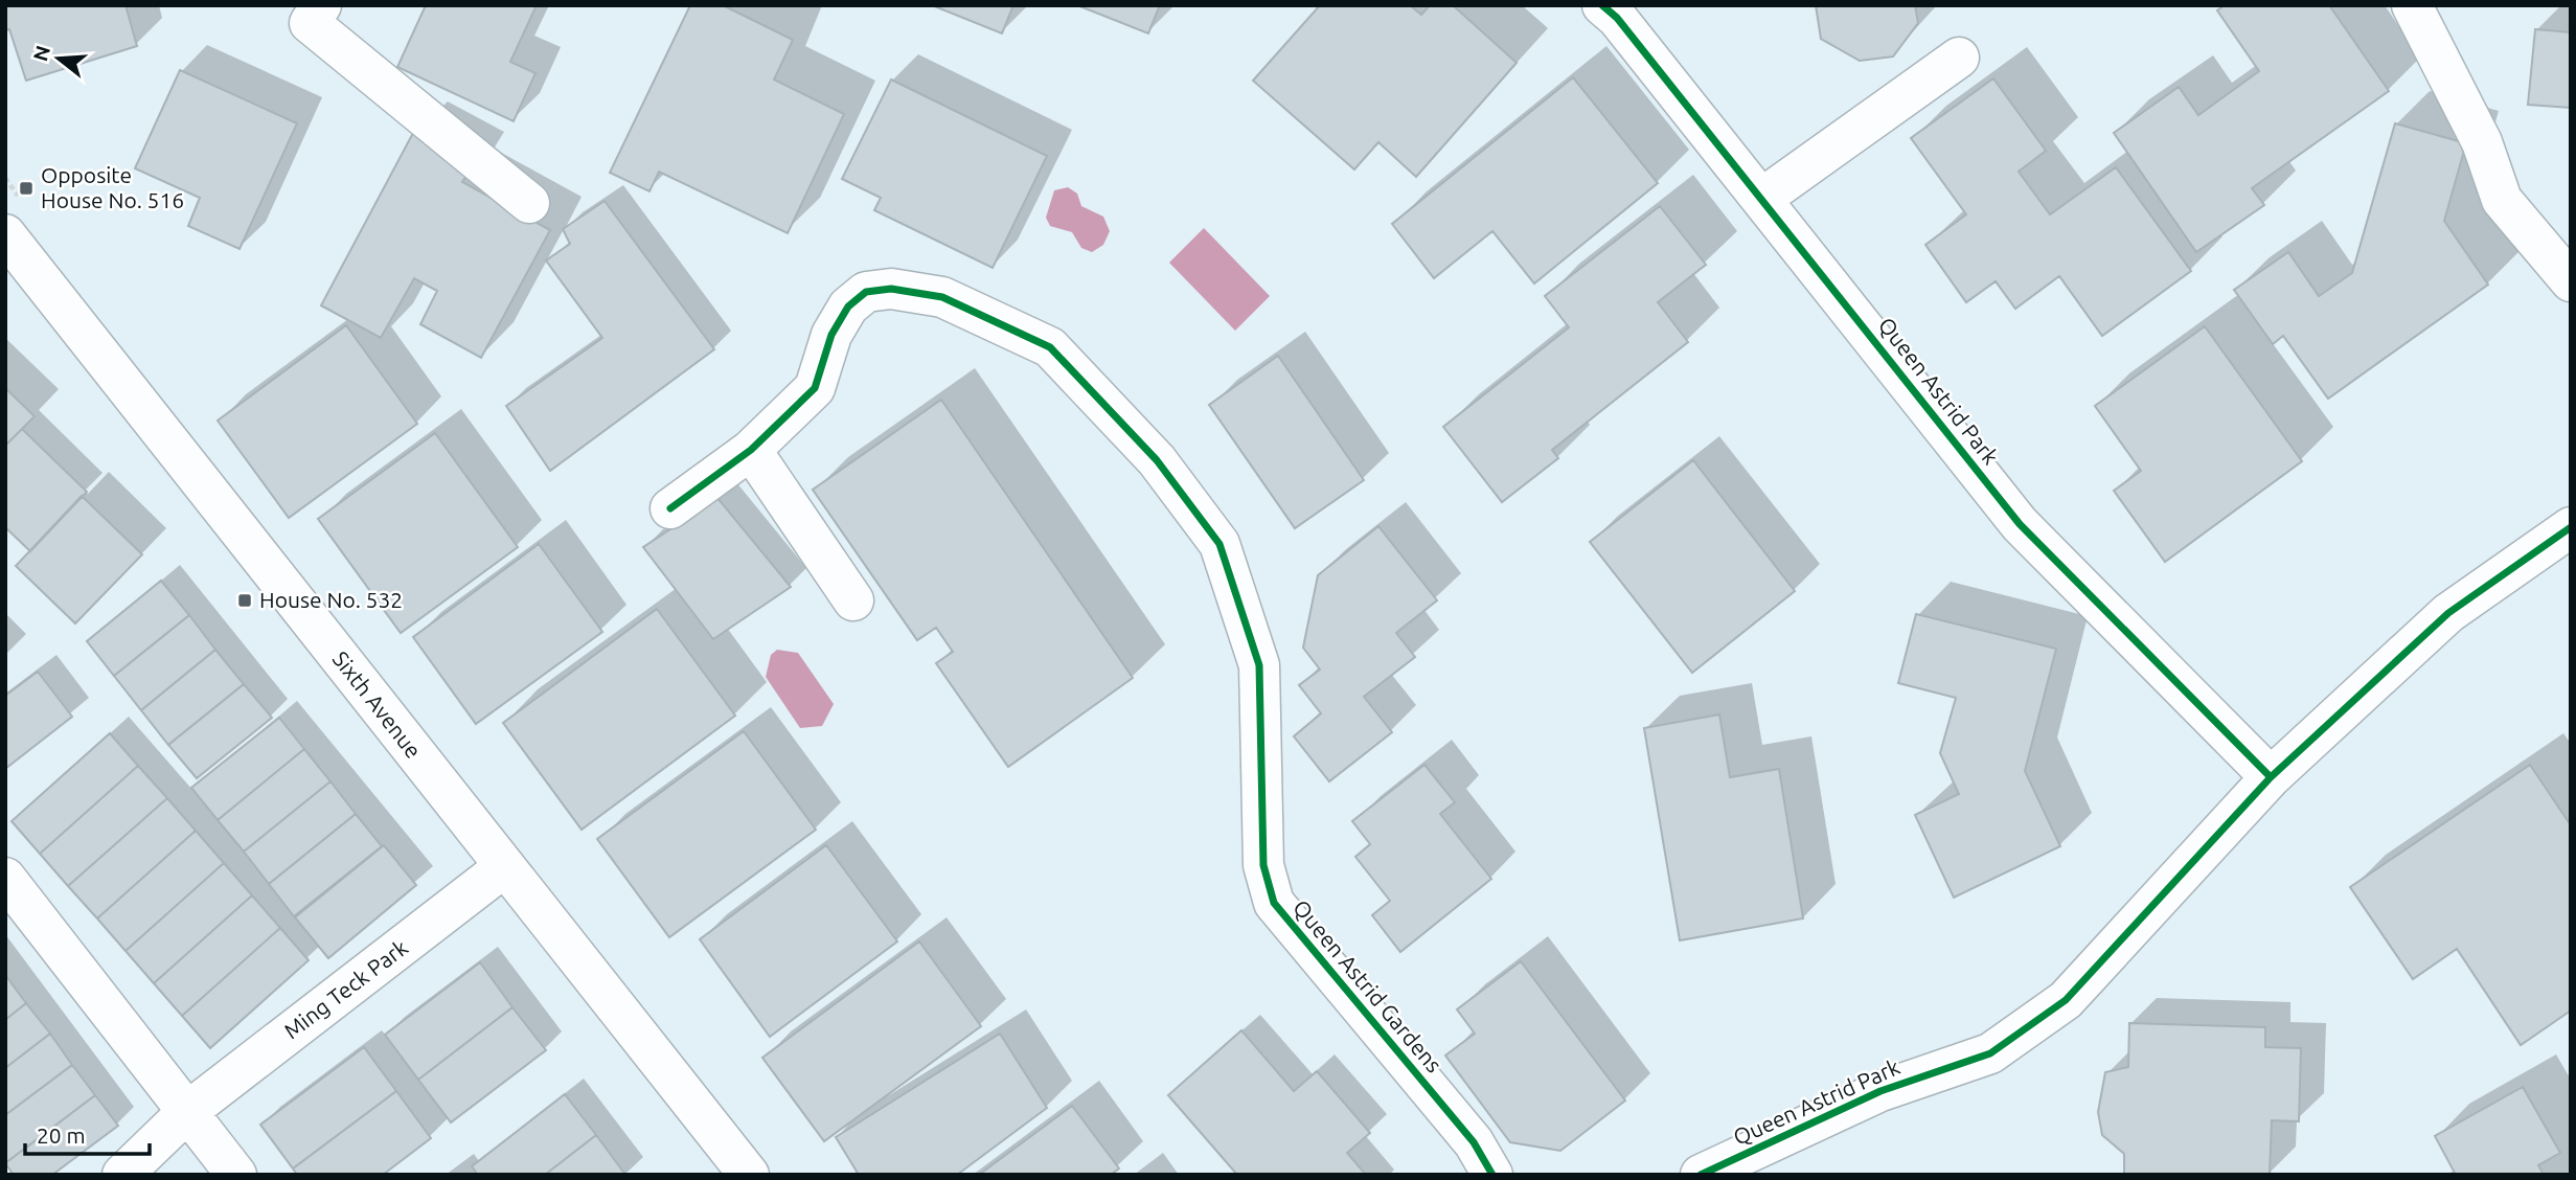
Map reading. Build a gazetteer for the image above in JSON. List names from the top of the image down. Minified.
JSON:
{"streets":{"street":["Queen Astrid Park","Sixth Avenue","Queen Astrid Gardens","Ming Teck Park"]},"crossings":[["Sixth Avenue","Ming Teck Park"]],"places":{"transit":["Opposite House No. 516","House No. 532"]},"scale_bar":"20 m","north":"left"}
